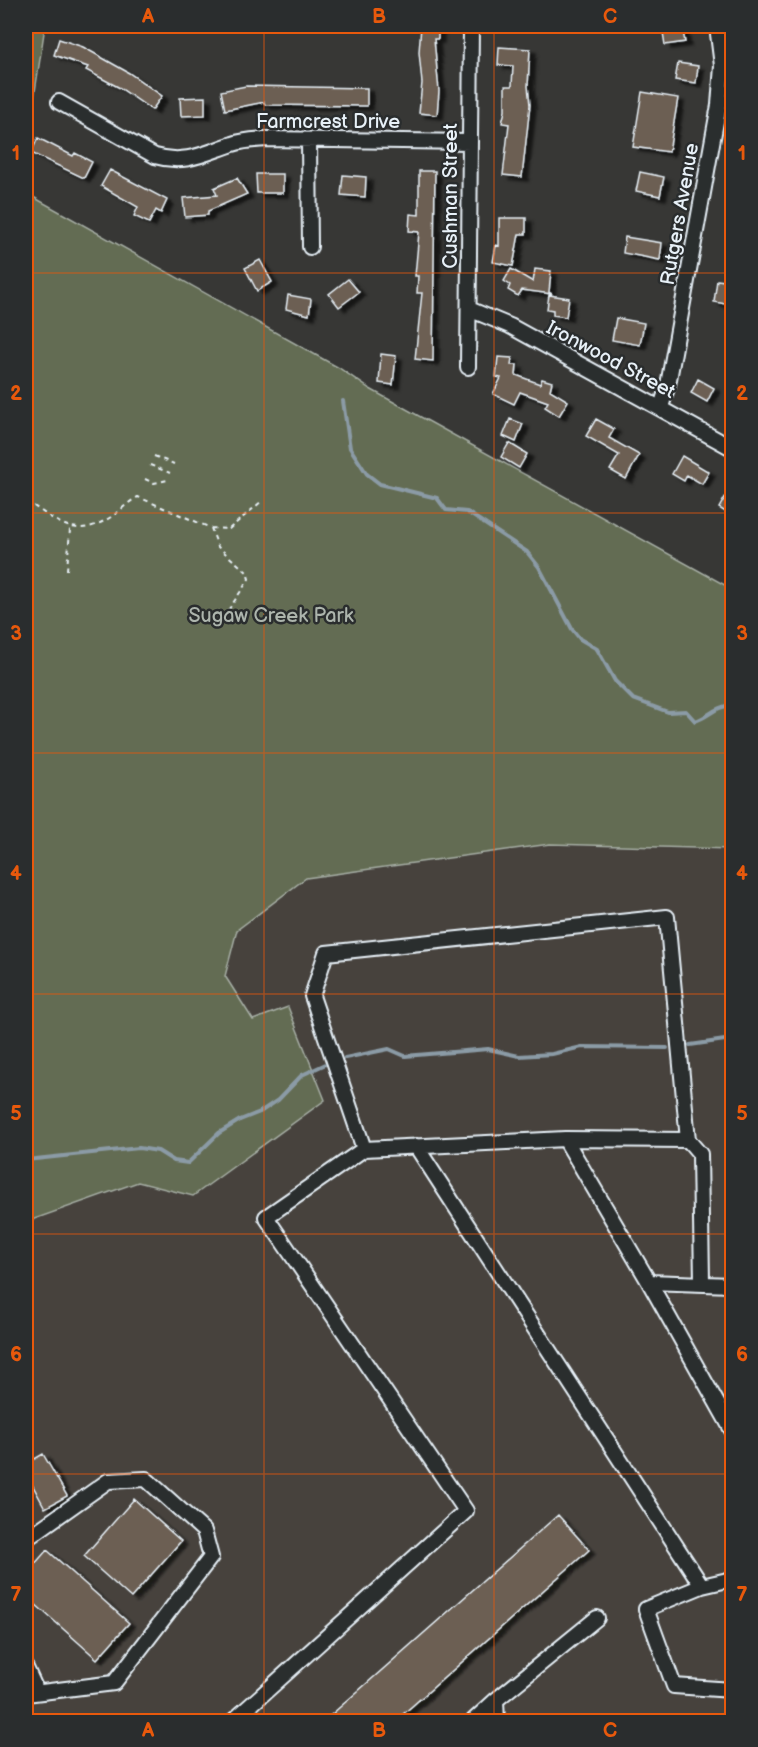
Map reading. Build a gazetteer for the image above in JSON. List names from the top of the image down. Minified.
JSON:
{"streets":{"street":["Farmcrest Drive","Cushman Street","Rutgers Avenue","Ironwood Street"]},"crossings":[["Farmcrest Drive","Cushman Street"],["Cushman Street","Ironwood Street"],["Rutgers Avenue","Ironwood Street"]],"parks":["Sugaw Creek Park"],"grid":{"columns":["A","B","C"],"rows":["1","2","3","4","5","6","7"]}}
